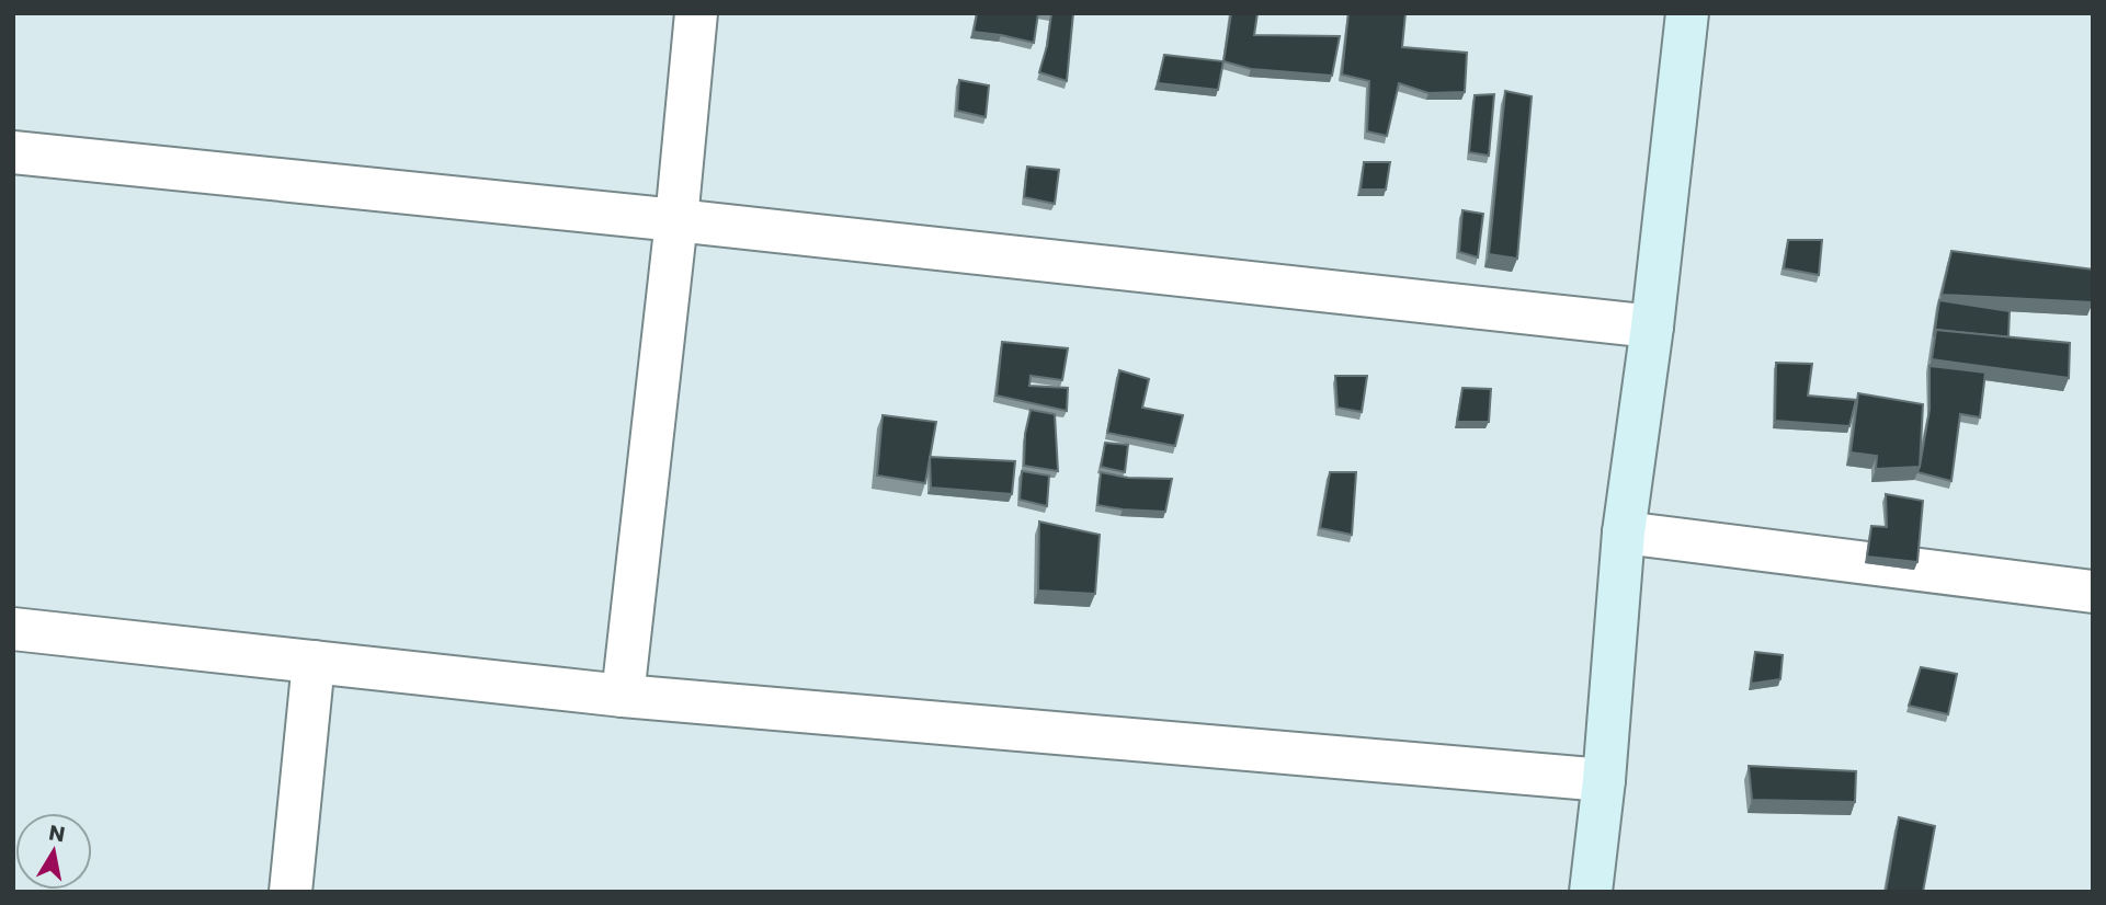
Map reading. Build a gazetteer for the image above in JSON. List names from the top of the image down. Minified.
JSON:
{"north":"top"}
